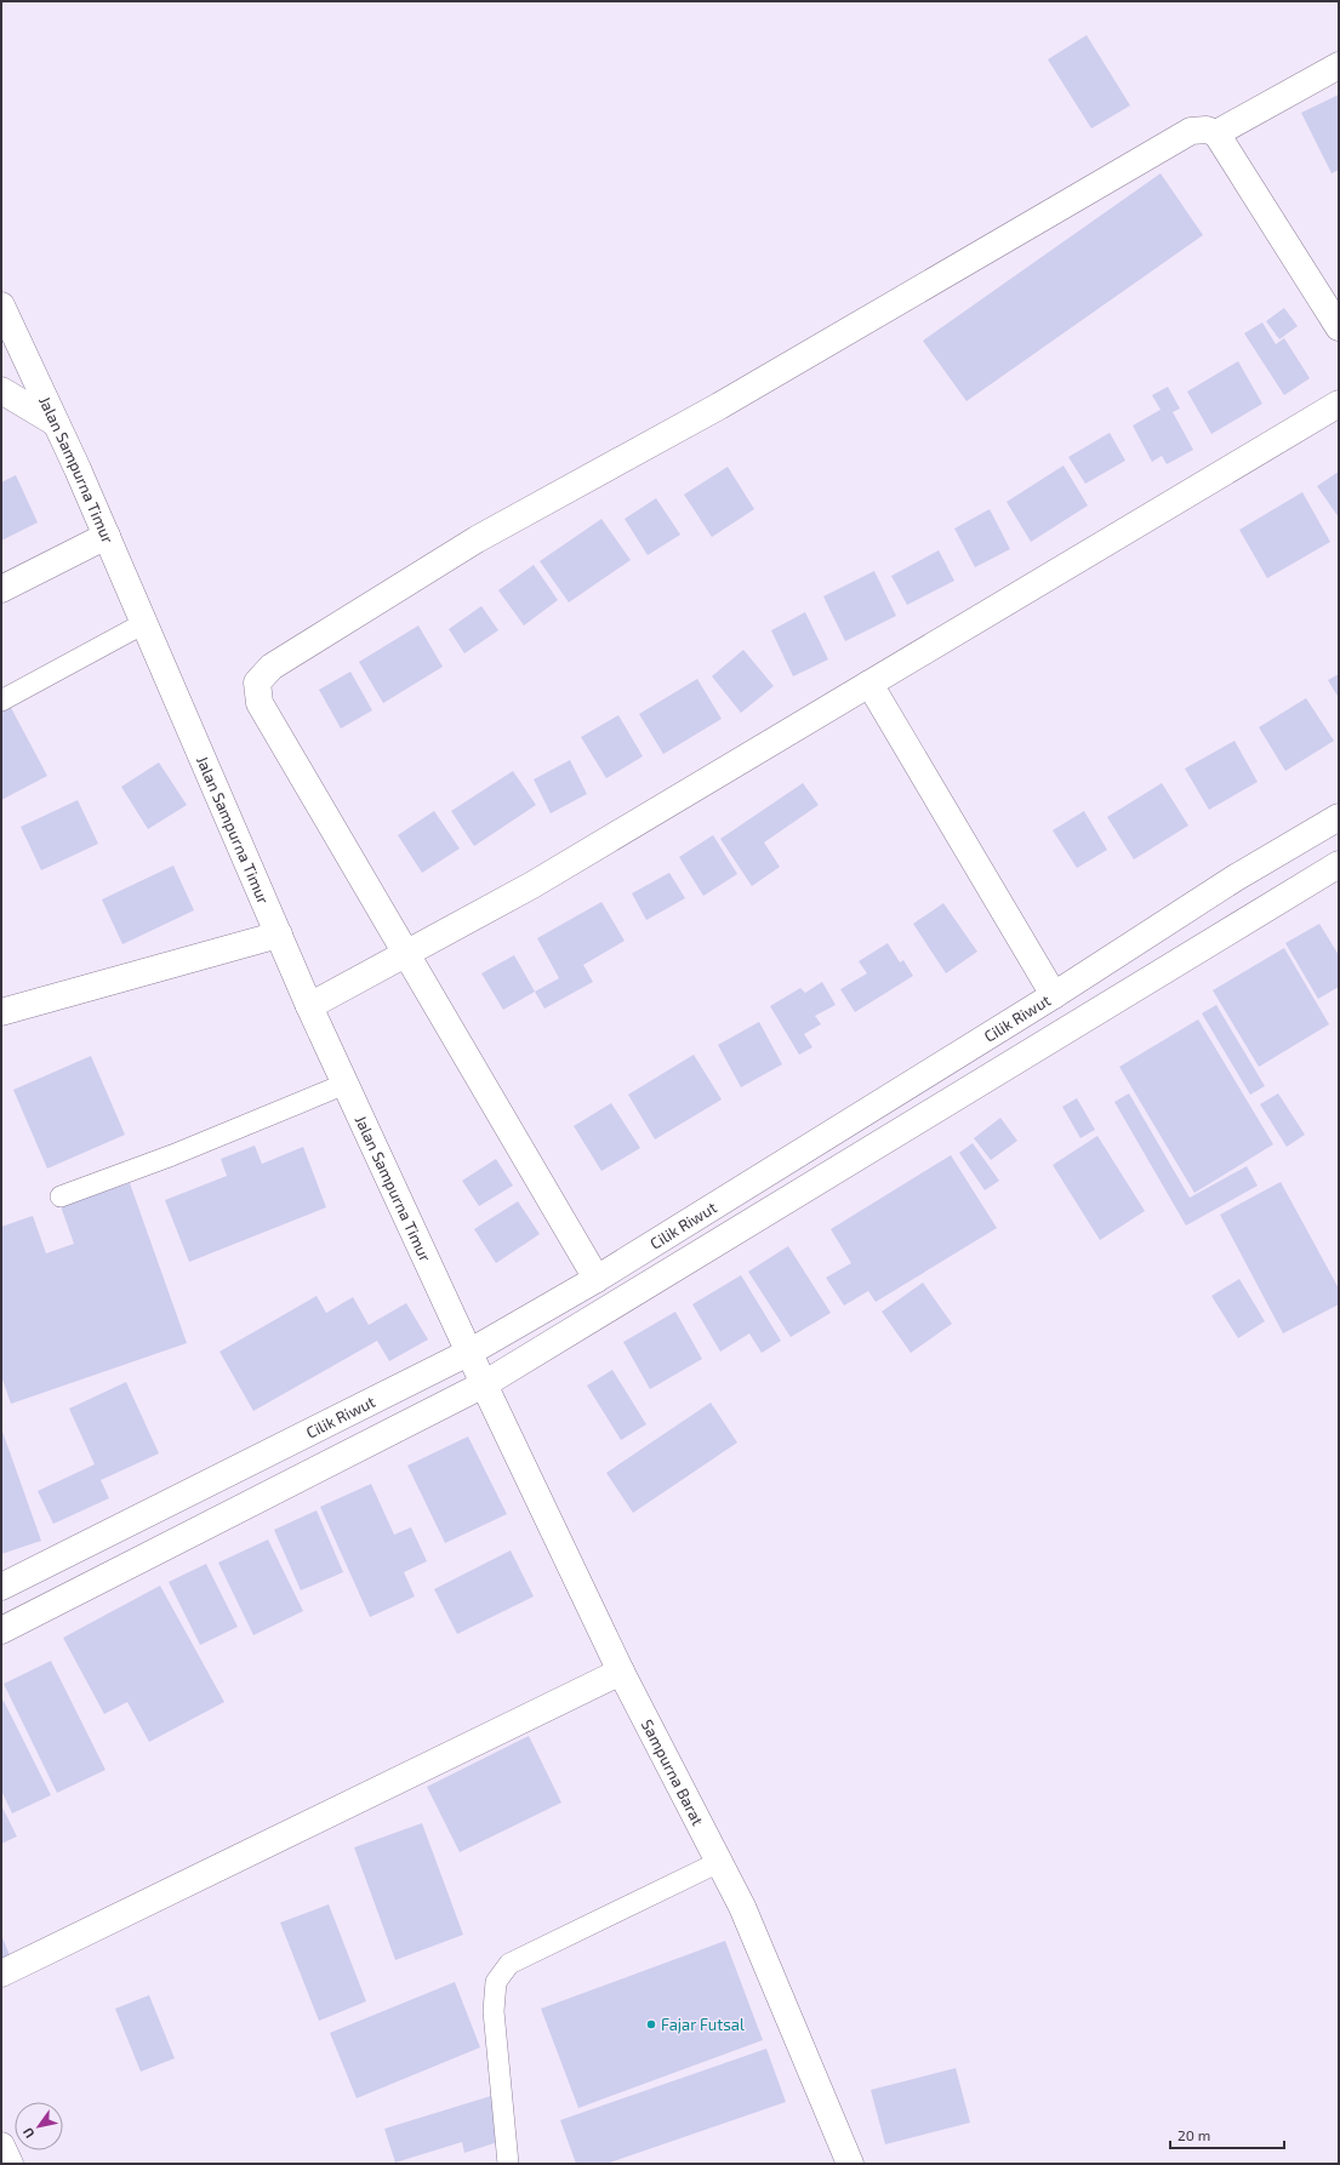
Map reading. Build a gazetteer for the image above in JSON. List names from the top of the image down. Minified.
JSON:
{"streets":{"street":["Jalan Sampurna Timur","Cilik Riwut","Sampurna Barat"]},"crossings":[["Jalan Sampurna Timur","Cilik Riwut"],["Jalan Sampurna Timur","Sampurna Barat"],["Cilik Riwut","Sampurna Barat"]],"places":["Fajar Futsal"],"scale_bar":"20 m","north":"bottom left"}
